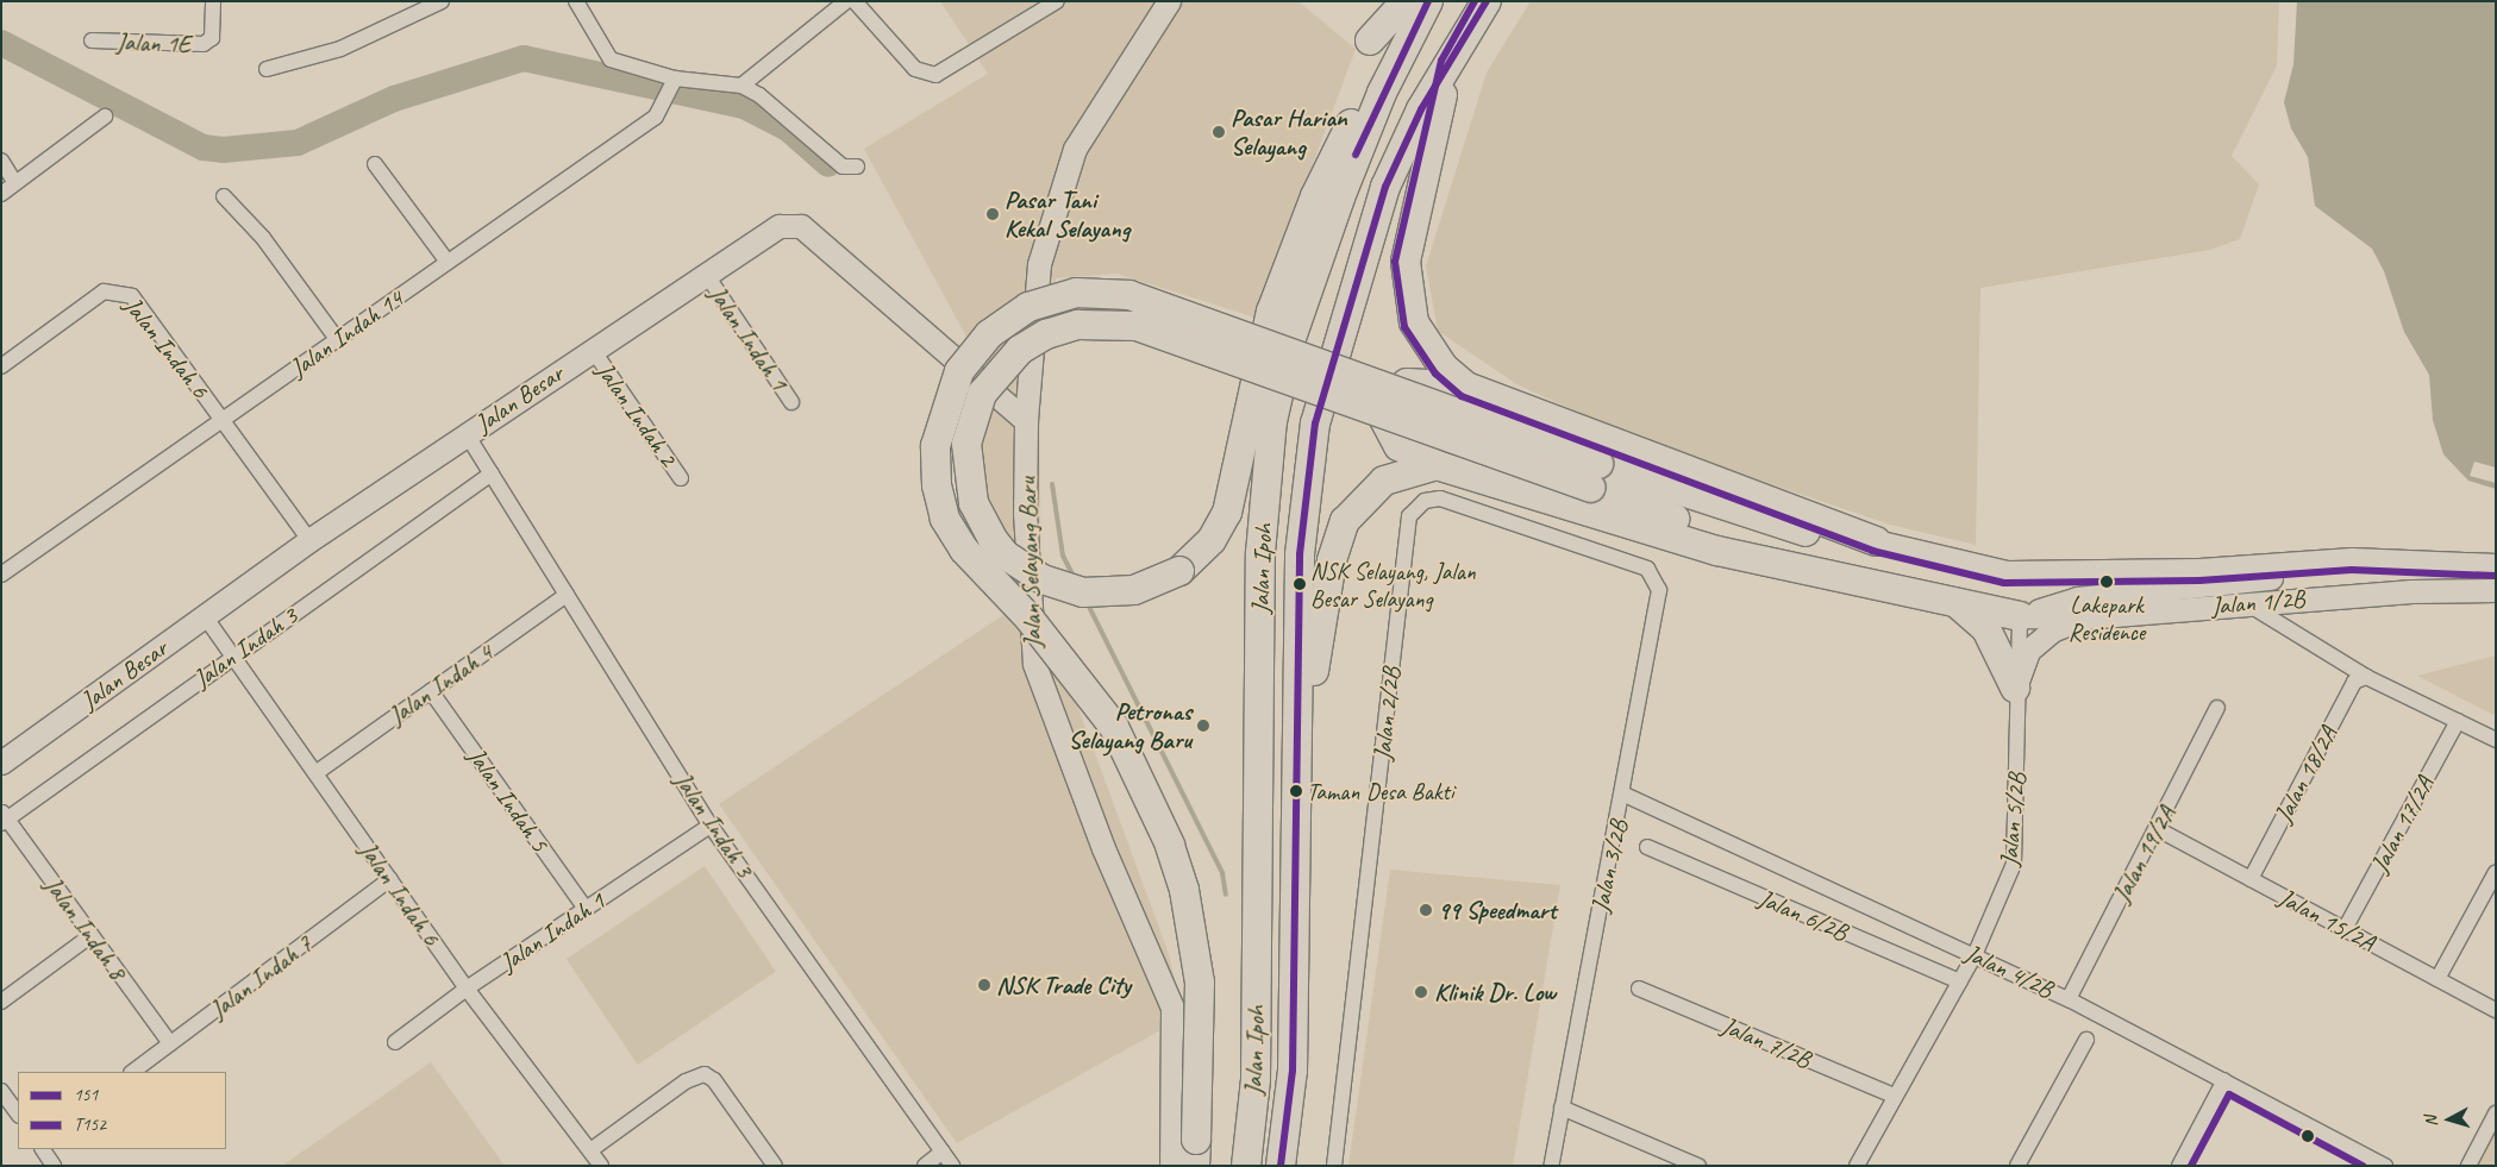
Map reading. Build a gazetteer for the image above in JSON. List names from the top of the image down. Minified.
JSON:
{"streets":{"highway":["Jalan Ipoh"],"street":["Jalan 1E","Jalan Indah 14","Jalan Indah 1","Jalan Indah 6","Jalan Besar","Jalan Indah 2","Jalan Selayang Baru","Jalan 1/2B","Jalan Indah 3","Jalan Indah 4","Jalan 2/2B","Jalan 18/2A","Jalan Indah 5","Jalan 5/2B","Jalan 17/2A","Jalan 19/2A","Jalan 3/2B","Jalan 6/2B","Jalan 15/2A","Jalan Indah 8","Jalan 4/2B","Jalan Indah 7","Jalan 7/2B"]},"crossings":[["Jalan Indah 14","Jalan Indah 6"],["Jalan Indah 1","Jalan Indah 6"],["Jalan Indah 1","Jalan Besar"],["Jalan Indah 1","Jalan Indah 3"],["Jalan Indah 1","Jalan Indah 5"],["Jalan Indah 6","Jalan Besar"],["Jalan Indah 6","Jalan Indah 3"],["Jalan Indah 6","Jalan Indah 4"],["Jalan Indah 6","Jalan Indah 7"],["Jalan Besar","Jalan Indah 2"],["Jalan Besar","Jalan Selayang Baru"],["Jalan Besar","Jalan Indah 3"],["Jalan 1/2B","Jalan 5/2B"],["Jalan Indah 3","Jalan Indah 4"],["Jalan Indah 3","Jalan Indah 8"],["Jalan Indah 4","Jalan Indah 5"],["Jalan 2/2B","Jalan 3/2B"],["Jalan 18/2A","Jalan 15/2A"],["Jalan 5/2B","Jalan 6/2B"],["Jalan 5/2B","Jalan 4/2B"],["Jalan 5/2B","Jalan 7/2B"],["Jalan 17/2A","Jalan 15/2A"],["Jalan 19/2A","Jalan 15/2A"],["Jalan 19/2A","Jalan 4/2B"],["Jalan 3/2B","Jalan 4/2B"],["Jalan Indah 8","Jalan Indah 7"]],"places":["Pasar Harian Selayang","Pasar Tani Kekal Selayang","Lakepark Residence","NSK Selayang, Jalan Besar Selayang","Petronas Selayang Baru","Taman Desa Bakti","99 Speedmart","NSK Trade City","Klinik Dr. Low"],"lines":["transit line 151","transit line T152"],"legend":["151","T152"],"north":"left"}
